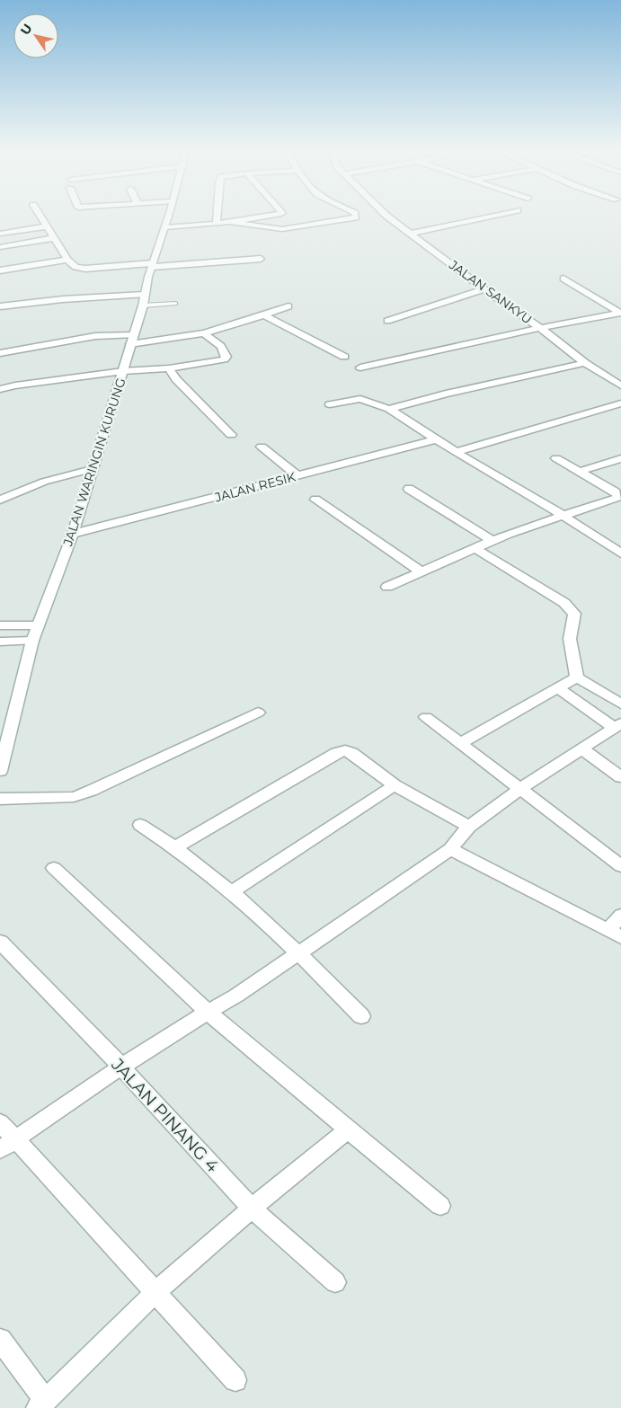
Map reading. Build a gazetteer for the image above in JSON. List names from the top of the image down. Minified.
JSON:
{"streets":{"street":["JALAN SANKYU","JALAN WARINGIN KURUNG","JALAN RESIK","JALAN PINANG 4"]},"crossings":[["JALAN WARINGIN KURUNG","JALAN RESIK"]],"north":"top left"}
